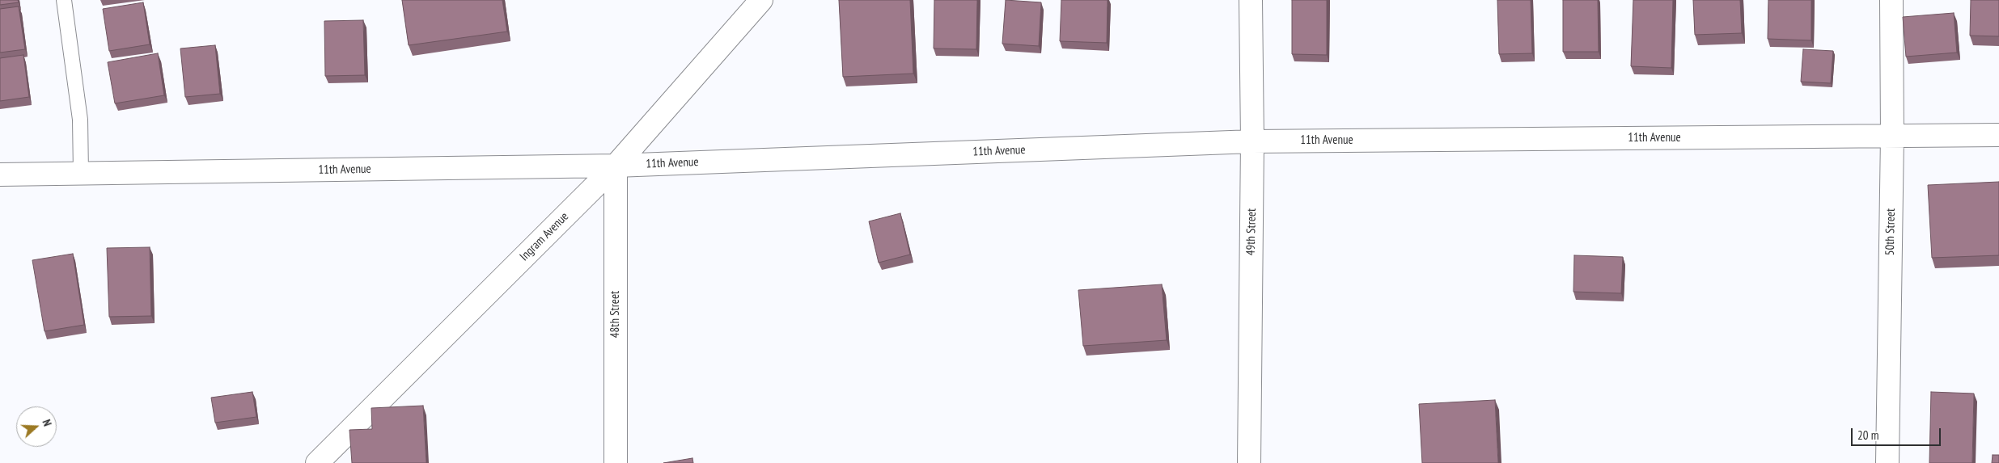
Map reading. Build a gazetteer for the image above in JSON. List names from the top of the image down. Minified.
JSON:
{"streets":{"street":["11th Avenue","49th Street","50th Street","Ingram Avenue","48th Street"]},"crossings":[["11th Avenue","49th Street"],["11th Avenue","50th Street"],["11th Avenue","Ingram Avenue"],["11th Avenue","48th Street"],["Ingram Avenue","48th Street"]],"scale_bar":"20 m","north":"right"}
